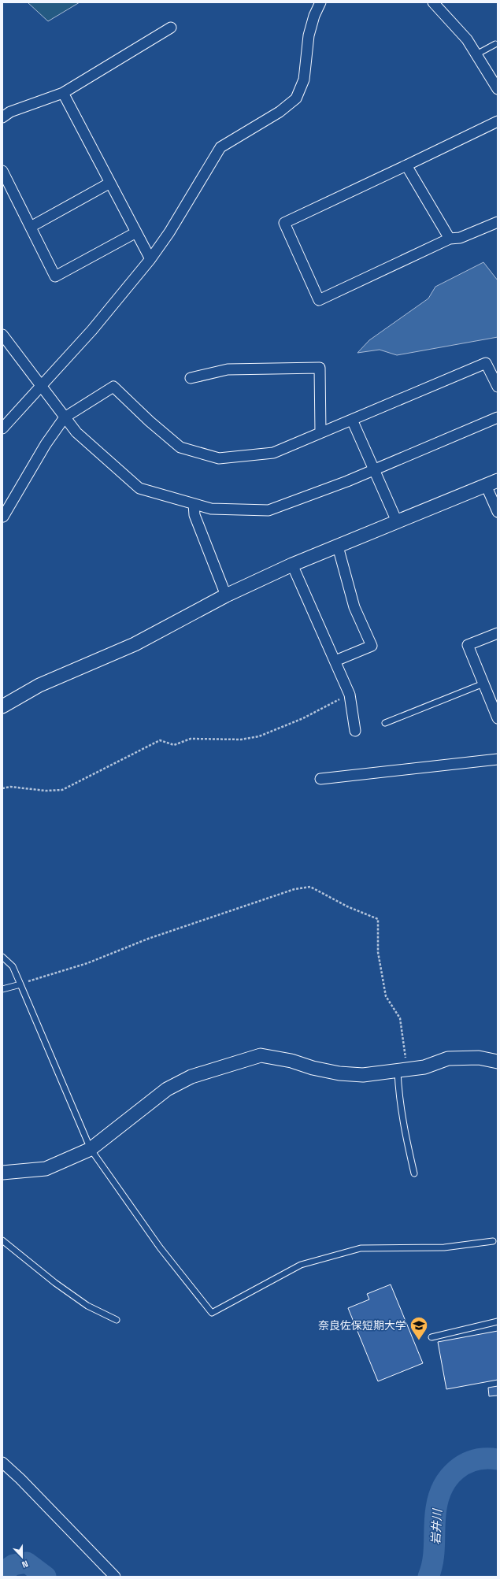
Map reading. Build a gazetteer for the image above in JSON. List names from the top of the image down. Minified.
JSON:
{"water":["岩井川"],"places":{"school or university":["奈良佐保短期大学"]},"north":"bottom"}
